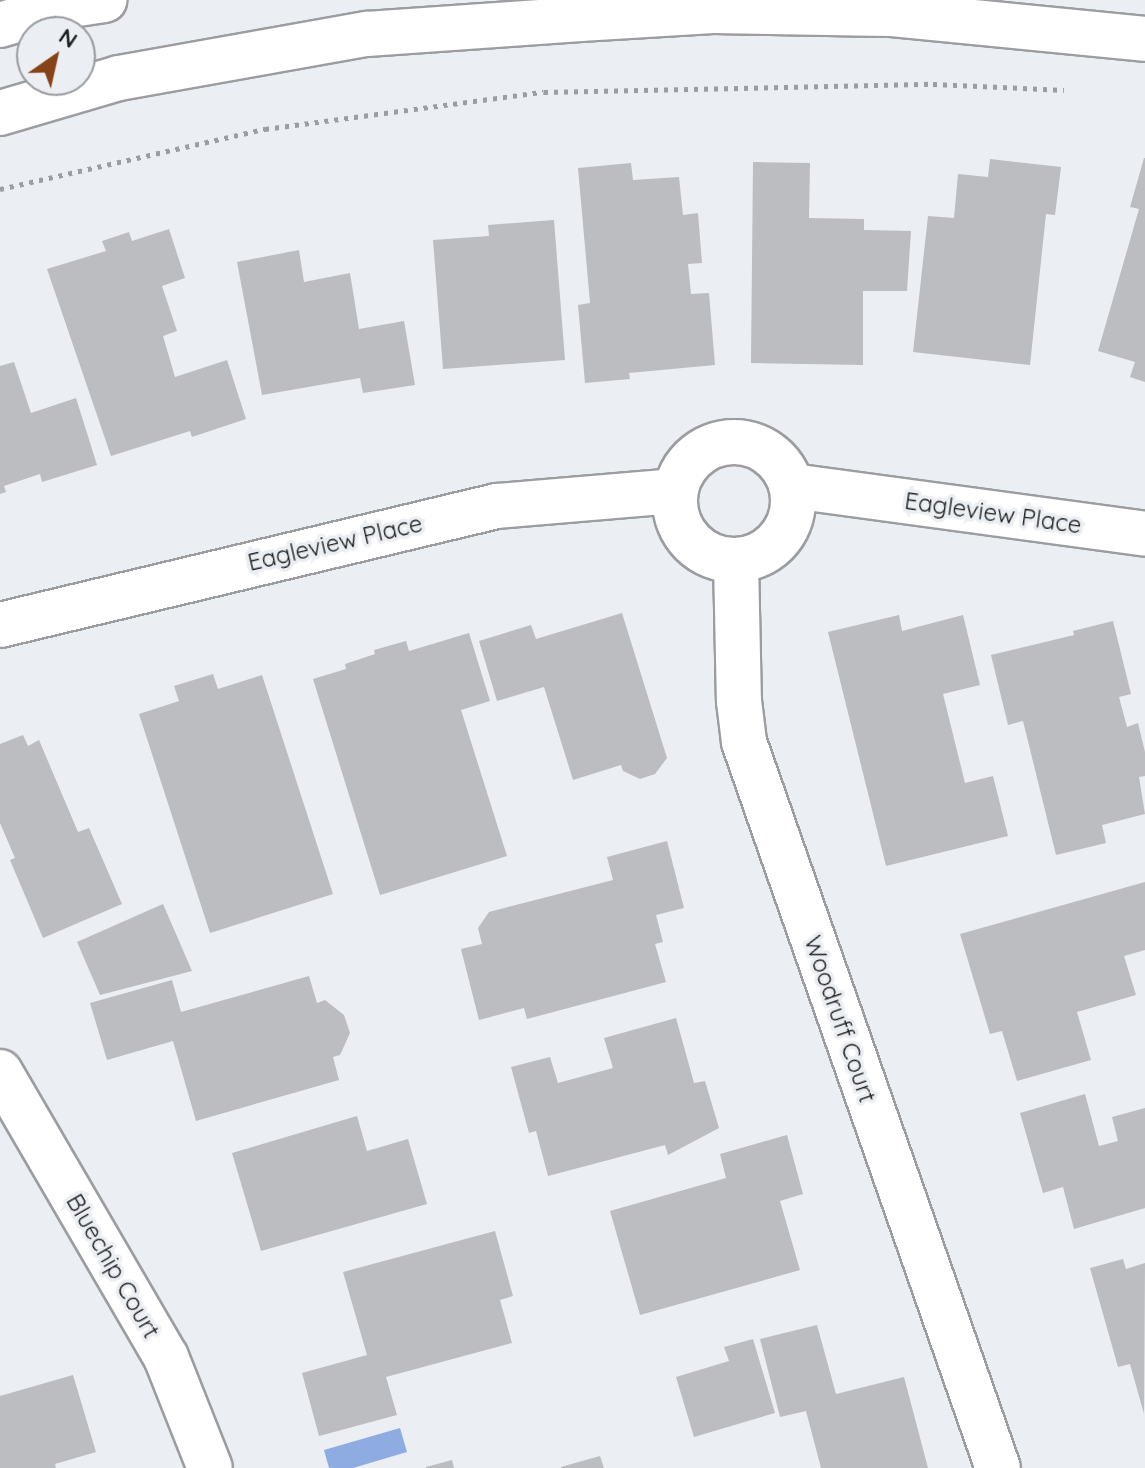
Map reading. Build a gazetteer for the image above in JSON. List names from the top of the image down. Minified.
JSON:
{"streets":{"street":["Eagleview Place","Woodruff Court","Bluechip Court"]},"crossings":[["Eagleview Place","Woodruff Court"]],"north":"top right"}
